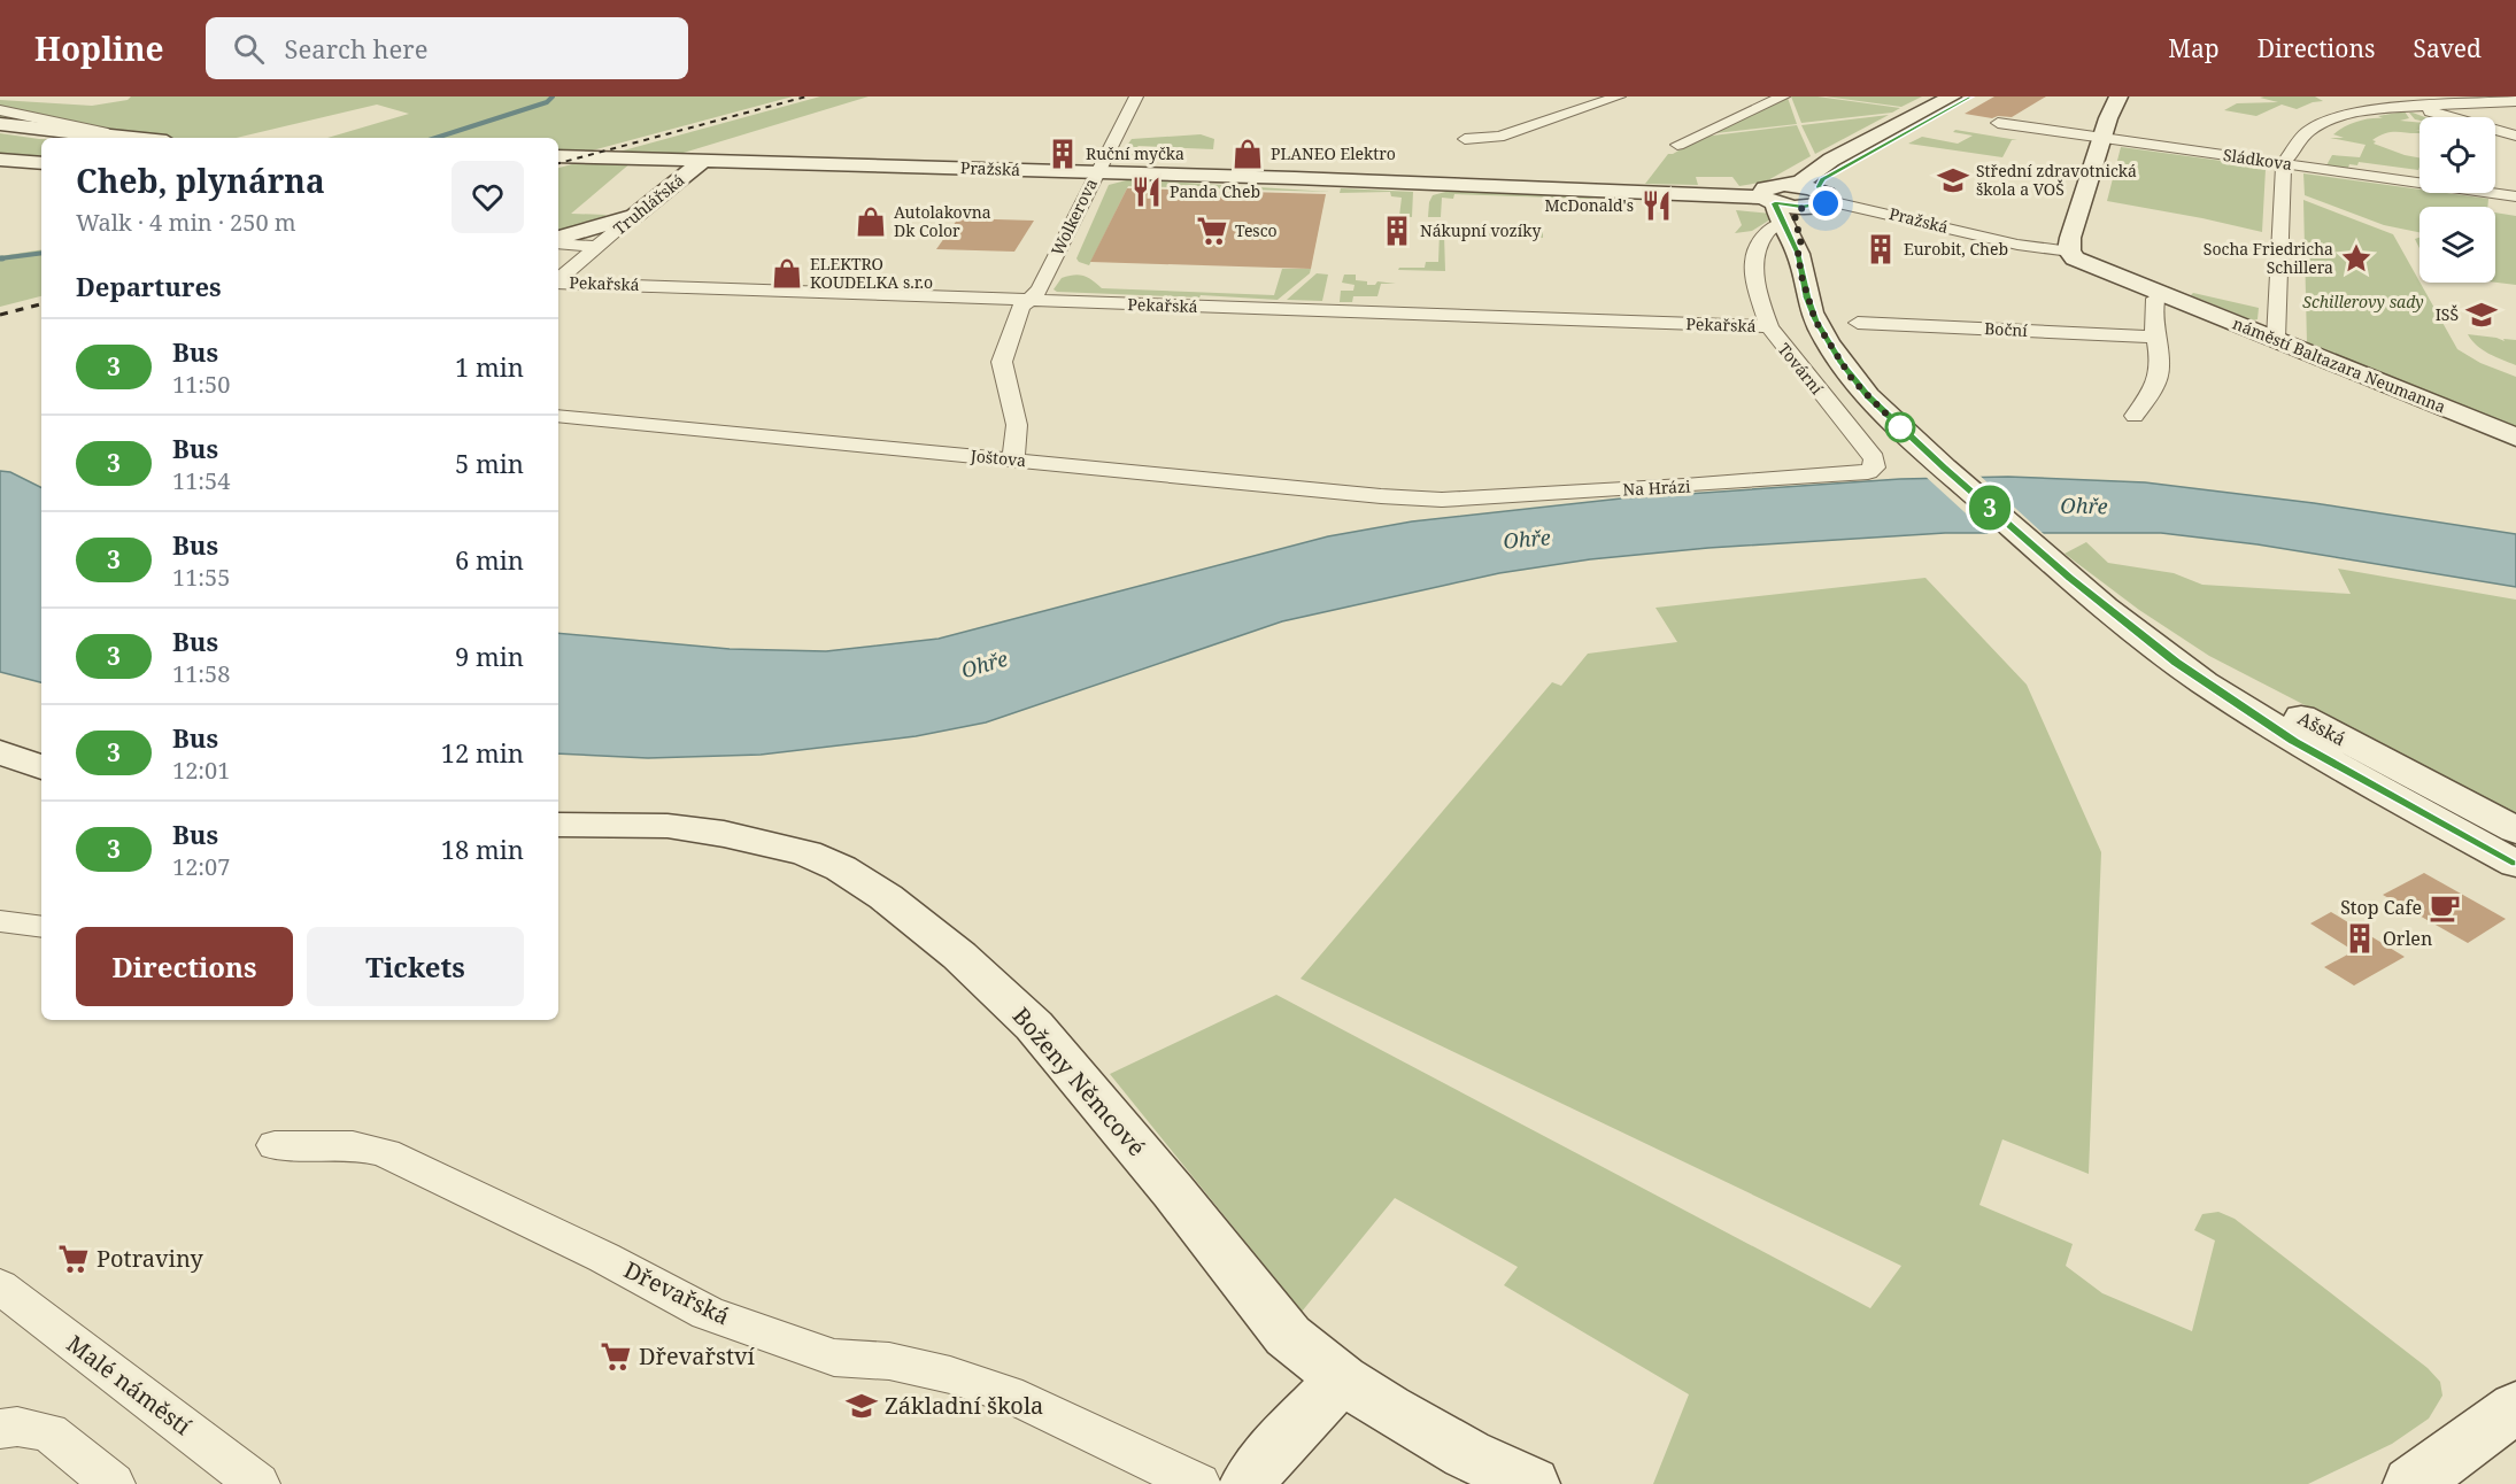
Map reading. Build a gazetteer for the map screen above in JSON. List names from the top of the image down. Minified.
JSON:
{"streets":{"main road":["Pražská","Truhlářská","náměstí Baltazara Neumanna","Ašská","Boženy Němcové"],"street":["Sládkova","Wolkerova","Pekařská","Boční","Tovární","Joštova","Na Hrázi","Dřevařská","Malé náměstí"]},"crossings":[["Pražská","Truhlářská"],["Pražská","Wolkerova"],["Pražská","náměstí Baltazara Neumanna"],["Pražská","Tovární"],["Pražská","Ašská"],["Wolkerova","Pekařská"],["Wolkerova","Joštova"],["Pekařská","Tovární"],["Tovární","Na Hrázi"],["Tovární","Ašská"],["Joštova","Na Hrázi"]],"water":["Ohře"],"parks":["Schillerovy sady"],"places":{"building":["Ruční myčka","Nákupní vozíky","Eurobit, Cheb","Orlen"],"shop":["PLANEO Elektro","Autolakovna Dk Color","ELEKTRO KOUDELKA s.r.o"],"school or university":["Střední zdravotnická škola a VOŠ","ISŠ","Základní škola"],"restaurant":["Panda Cheb","McDonald's"],"supermarket":["Tesco","Potraviny","Dřevařství"],"place":["Socha Friedricha Schillera"],"cafe":["Stop Cafe"]},"lines":["bus line 3"],"page":{"header":"Hopline","search":"Search here","nav":["Map","Directions","Saved"],"on_map":"3","heading":[["Cheb, plynárna","Walk · 4 min · 250 m"],"Departures"],"list":[{"mark":"3","name":"Bus","note":"11:50","value":"1 min"},{"mark":"3","name":"Bus","note":"11:54","value":"5 min"},{"mark":"3","name":"Bus","note":"11:55","value":"6 min"},{"mark":"3","name":"Bus","note":"11:58","value":"9 min"},{"mark":"3","name":"Bus","note":"12:01","value":"12 min"},{"mark":"3","name":"Bus","note":"12:07","value":"18 min"}],"buttons":["Directions","Tickets"]}}
